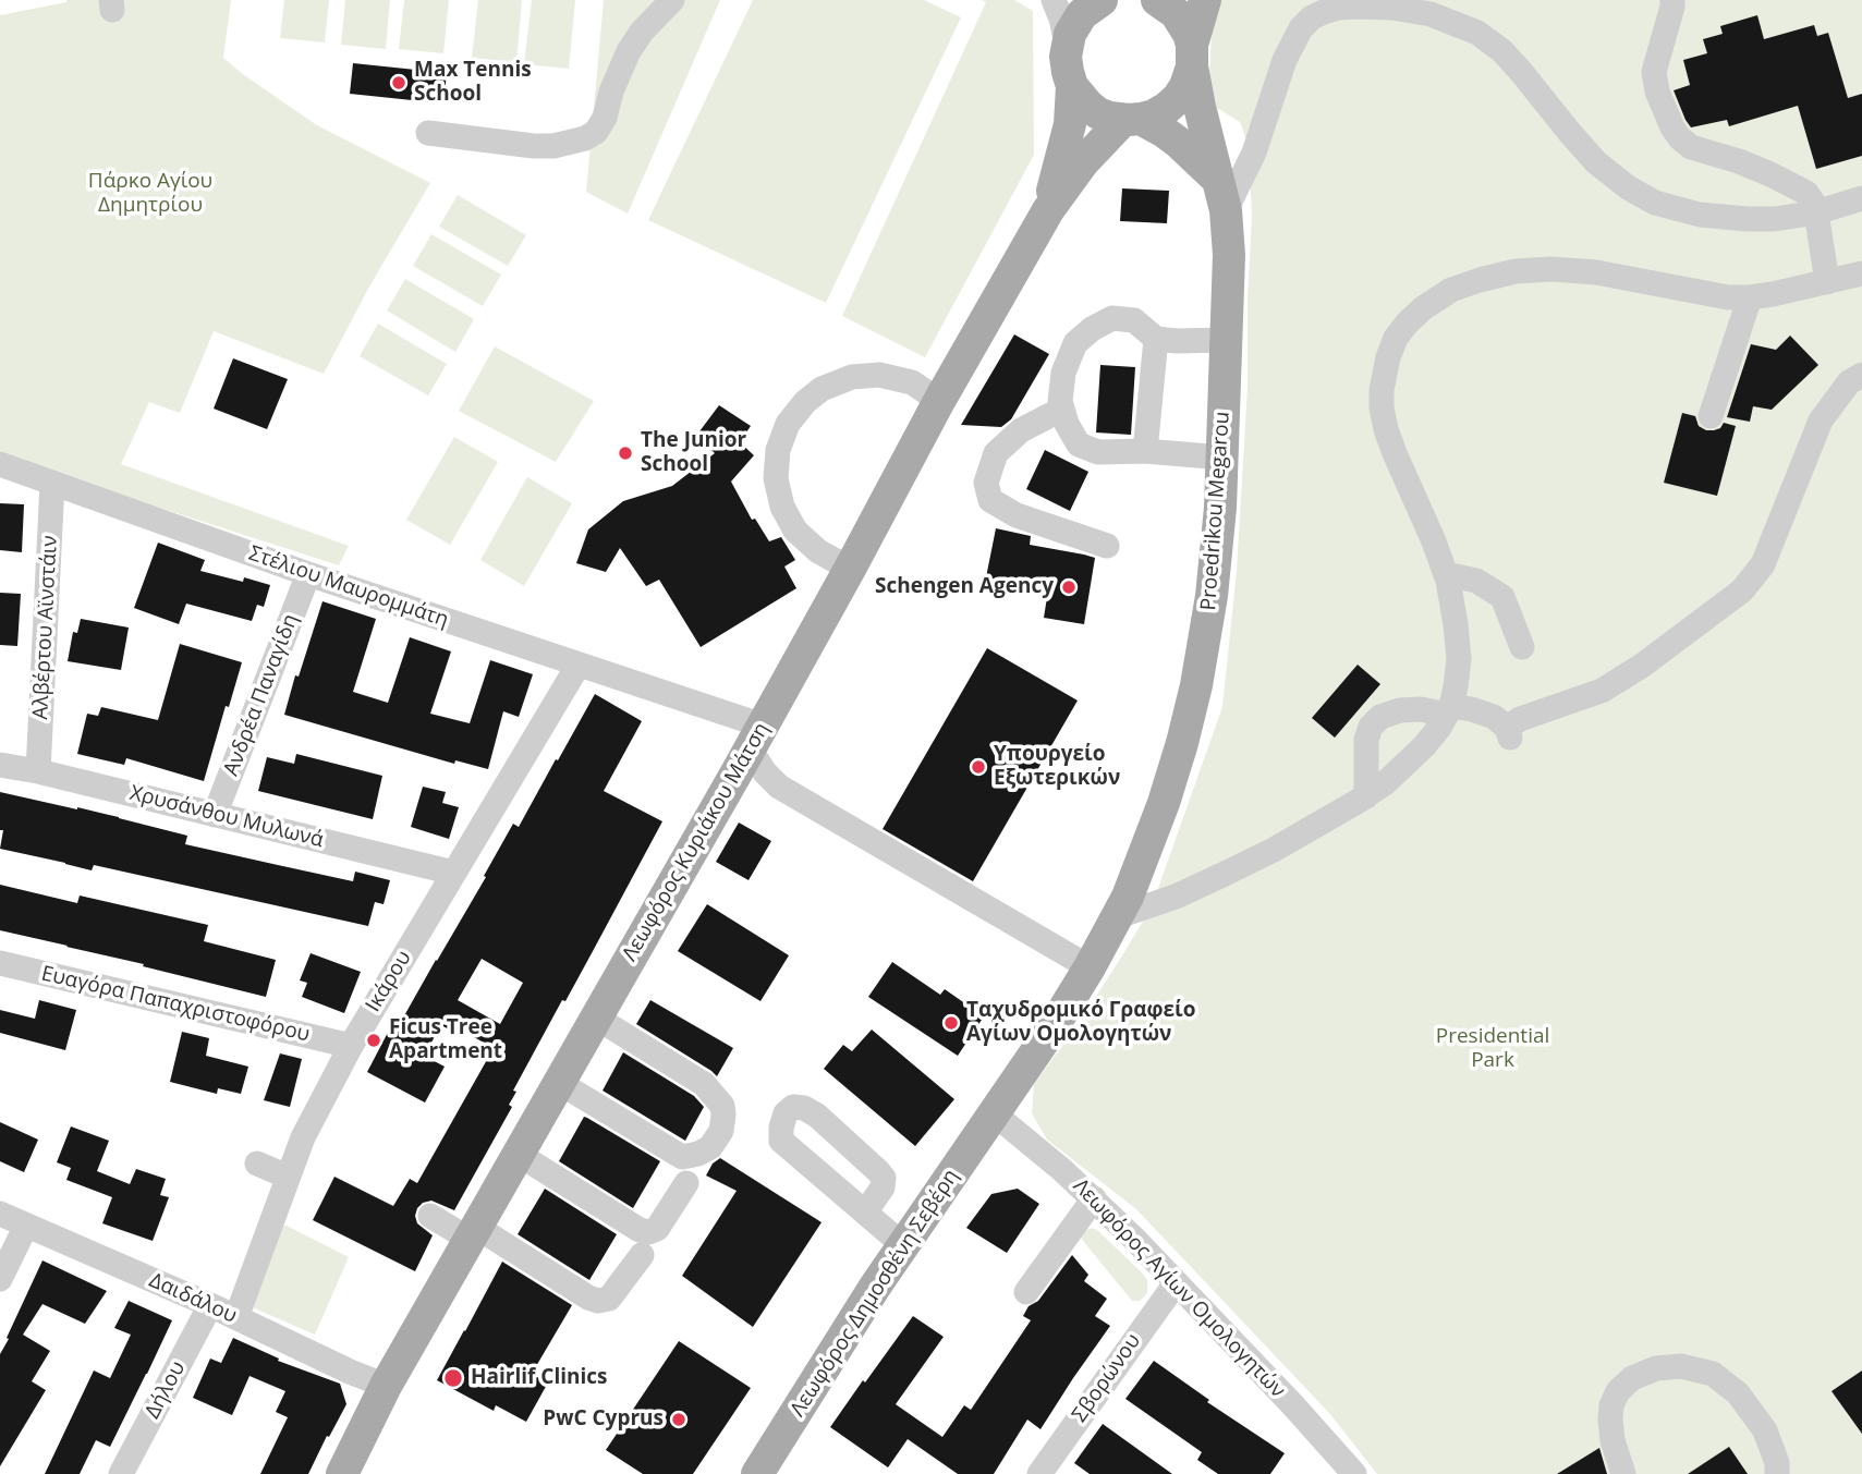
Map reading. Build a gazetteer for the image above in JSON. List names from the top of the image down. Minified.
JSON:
{"streets":{"main road":["Proedrikou Megarou","Λεωφόρος Κυριάκου Μάτση","Λεωφόρος Δημοσθένη Σεβέρη"],"street":["Στέλιου Μαυρομμάτη","Αλβέρτου Αϊνστάιν","Ανδρέα Παναγίδη","Χρυσάνθου Μυλωνά","Ικάρου","Ευαγόρα Παπαχριστοφόρου","Λεωφόρος Αγίων Ομολογητών","Δαιδάλου","Σβορώνου","Δήλου"]},"crossings":[["Proedrikou Megarou","Λεωφόρος Κυριάκου Μάτση"],["Proedrikou Megarou","Λεωφόρος Αγίων Ομολογητών"],["Proedrikou Megarou","Λεωφόρος Δημοσθένη Σεβέρη"],["Στέλιου Μαυρομμάτη","Αλβέρτου Αϊνστάιν"],["Στέλιου Μαυρομμάτη","Ανδρέα Παναγίδη"],["Στέλιου Μαυρομμάτη","Λεωφόρος Κυριάκου Μάτση"],["Στέλιου Μαυρομμάτη","Ικάρου"],["Αλβέρτου Αϊνστάιν","Χρυσάνθου Μυλωνά"],["Ανδρέα Παναγίδη","Χρυσάνθου Μυλωνά"],["Χρυσάνθου Μυλωνά","Ικάρου"],["Λεωφόρος Κυριάκου Μάτση","Δαιδάλου"],["Ικάρου","Ευαγόρα Παπαχριστοφόρου"],["Ικάρου","Δαιδάλου"],["Λεωφόρος Αγίων Ομολογητών","Λεωφόρος Δημοσθένη Σεβέρη"],["Λεωφόρος Αγίων Ομολογητών","Σβορώνου"],["Δαιδάλου","Δήλου"]],"parks":["Πάρκο Αγίου Δημητρίου","Presidential Park"],"places":["Max Tennis School","The Junior School","Schengen Agency","Υπουργείο Εξωτερικών","Ταχυδρομικό Γραφείο Αγίων Ομολογητών","Ficus Tree Apartment","Hairlif Clinics","PwC Cyprus"]}
